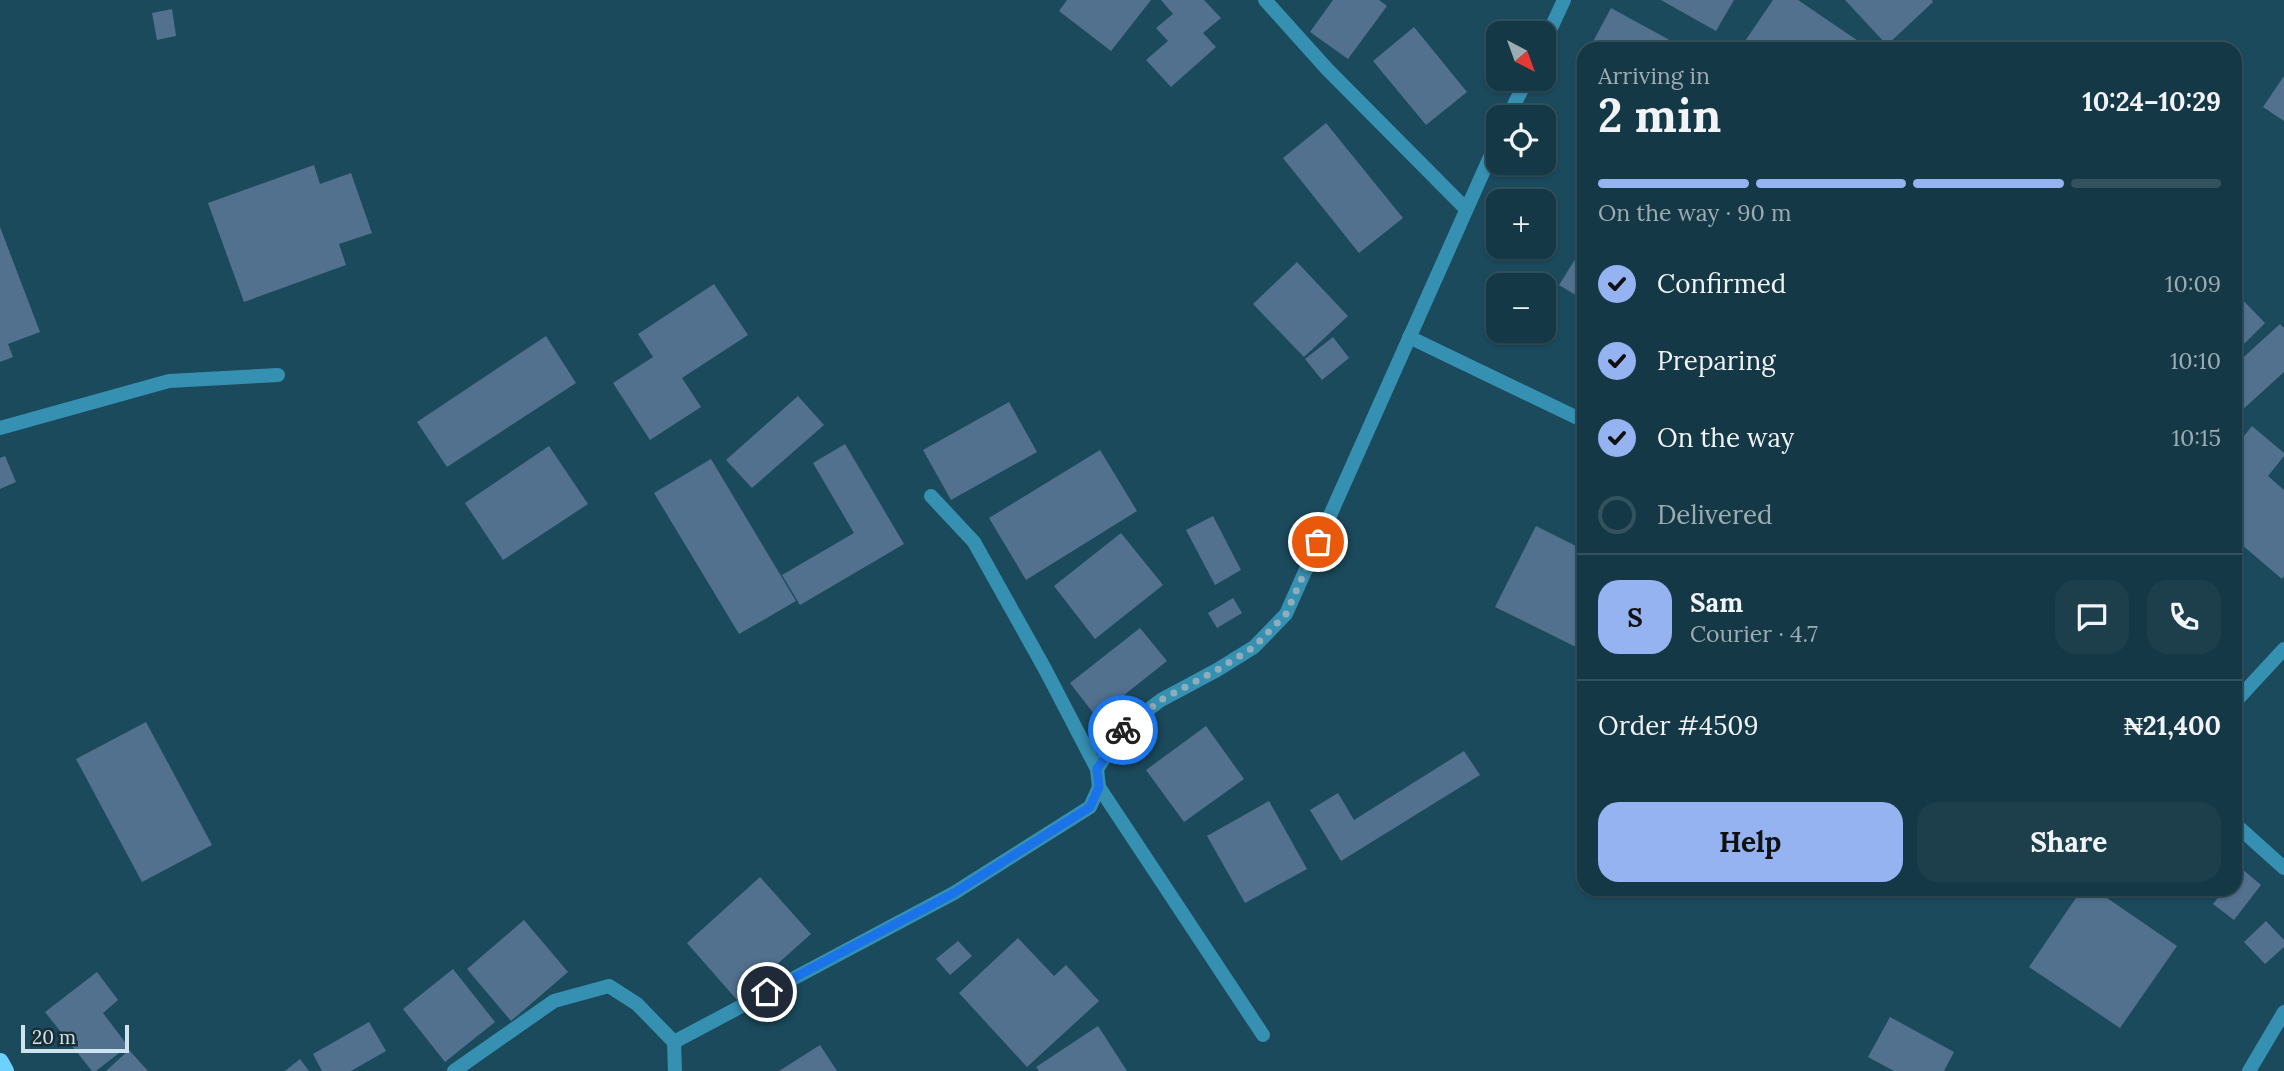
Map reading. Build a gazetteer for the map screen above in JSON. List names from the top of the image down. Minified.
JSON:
{"scale_bar":"20 m","north":"bottom right","page":{"map_buttons":["+","−"],"heading":["2 min","Arriving in","10:24–10:29"],"panel":["Sam","Courier · 4.7","Order #4509","₦21,400"],"bar":"On the way · 90 m","list":[["Confirmed","10:09"],["Preparing","10:10"],["On the way","10:15"],"Delivered"],"round":"S","buttons":["Help","Share"],"scale":"20 m"}}
